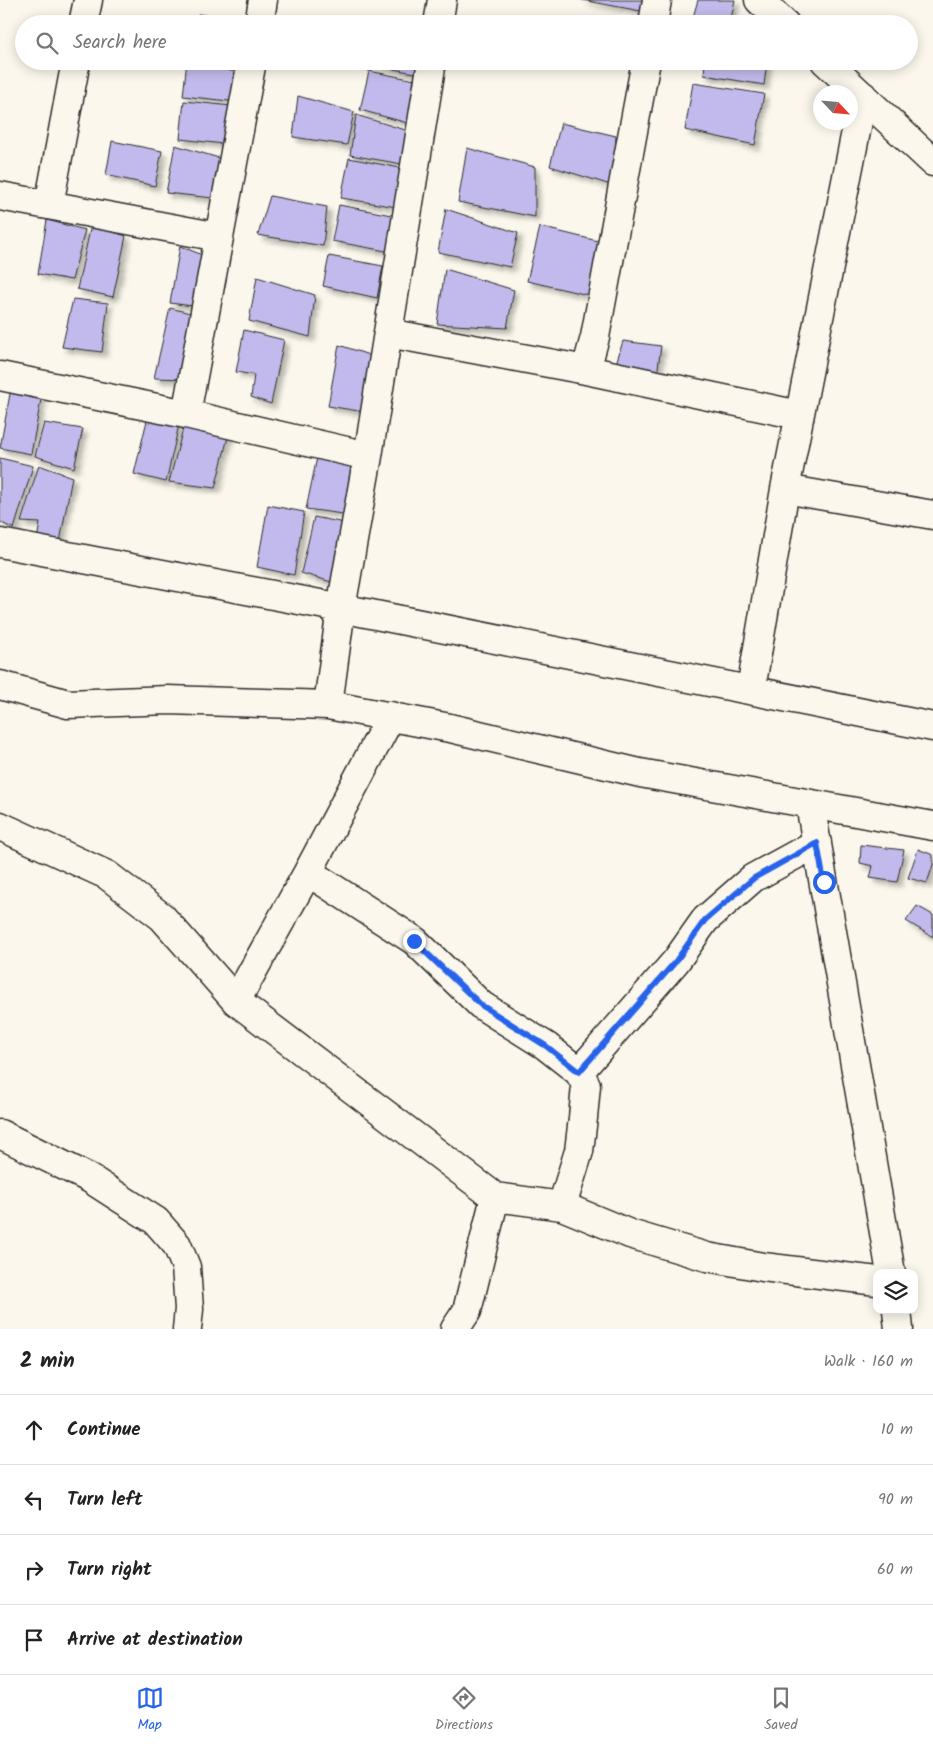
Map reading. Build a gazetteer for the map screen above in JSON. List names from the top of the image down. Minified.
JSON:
{"north":"bottom right","page":{"search":"Search here","heading":["2 min","Walk · 160 m"],"list":[["Continue","10 m"],["Turn left","90 m"],["Turn right","60 m"],"Arrive at destination"],"nav":["Map","Directions","Saved"]}}
